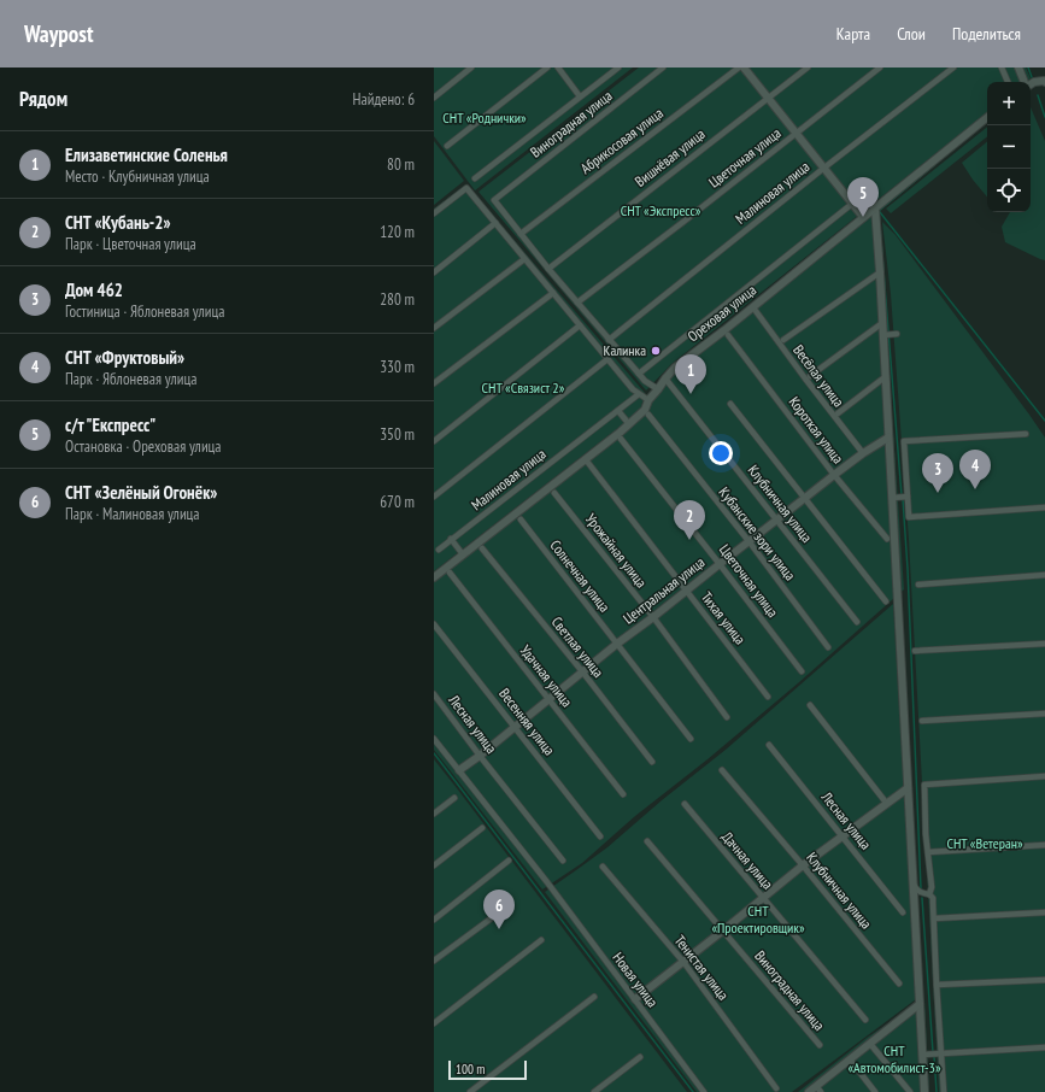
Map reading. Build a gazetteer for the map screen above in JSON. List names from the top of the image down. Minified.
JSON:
{"streets":{"street":["Виноградная улица","Абрикосовая улица","Вишнёвая улица","Цветочная улица","Малиновая улица","Ореховая улица","Весёлая улица","Короткая улица","Клубничная улица","Кубанские зори улица","Урожайная улица","Солнечная улица","Центральная улица","Тихая улица","Светлая улица","Удачная улица","Весенняя улица","Лесная улица","Дачная улица","Тенистая улица","Новая улица"]},"crossings":[["Виноградная улица","Абрикосовая улица"],["Цветочная улица","Центральная улица"],["Ореховая улица","Клубничная улица"],["Весёлая улица","Центральная улица"],["Короткая улица","Центральная улица"],["Клубничная улица","Центральная улица"],["Кубанские зори улица","Центральная улица"],["Урожайная улица","Центральная улица"],["Солнечная улица","Центральная улица"],["Центральная улица","Тихая улица"],["Центральная улица","Светлая улица"],["Центральная улица","Удачная улица"],["Центральная улица","Весенняя улица"],["Центральная улица","Лесная улица"],["Центральная улица","Новая улица"]],"parks":["СНТ «Роднички»","СНТ «Экспресс»","СНТ «Связист 2»","СНТ «Ветеран»","СНТ «Проектировщик»","СНТ «Автомобилист-3»"],"places":["Калинка"],"scale_bar":"100 m","page":{"header":"Waypost","nav":["Карта","Слои","Поделиться"],"heading":["Рядом","Найдено: 6"],"map_buttons":["+","−"],"list":[{"mark":"1","name":"Елизаветинские Соленья","note":"Место · Клубничная улица","value":"80 m"},{"mark":"2","name":"СНТ «Кубань-2»","note":"Парк · Цветочная улица","value":"120 m"},{"mark":"3","name":"Дом 462","note":"Гостиница · Яблоневая улица","value":"280 m"},{"mark":"4","name":"СНТ «Фруктовый»","note":"Парк · Яблоневая улица","value":"330 m"},{"mark":"5","name":"с/т \"Експресс\"","note":"Остановка · Ореховая улица","value":"350 m"},{"mark":"6","name":"СНТ «Зелёный Огонёк»","note":"Парк · Малиновая улица","value":"670 m"}],"pins":["5","1","4","3","2","6"],"scale":"100 m"}}
